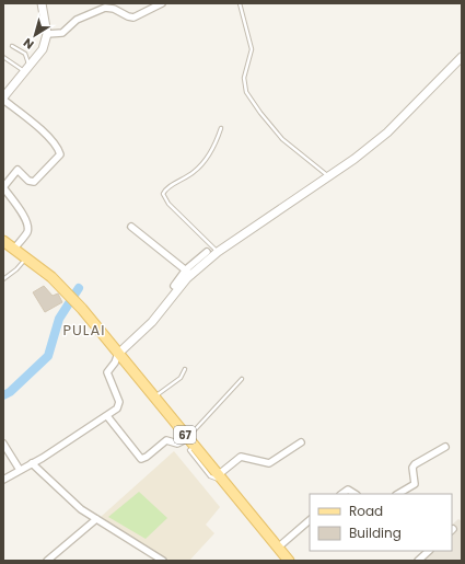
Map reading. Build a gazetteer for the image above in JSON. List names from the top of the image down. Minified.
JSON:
{"streets":{"main road":["67"]},"districts":["PULAI"],"legend":["Road","Building"],"north":"bottom left"}
